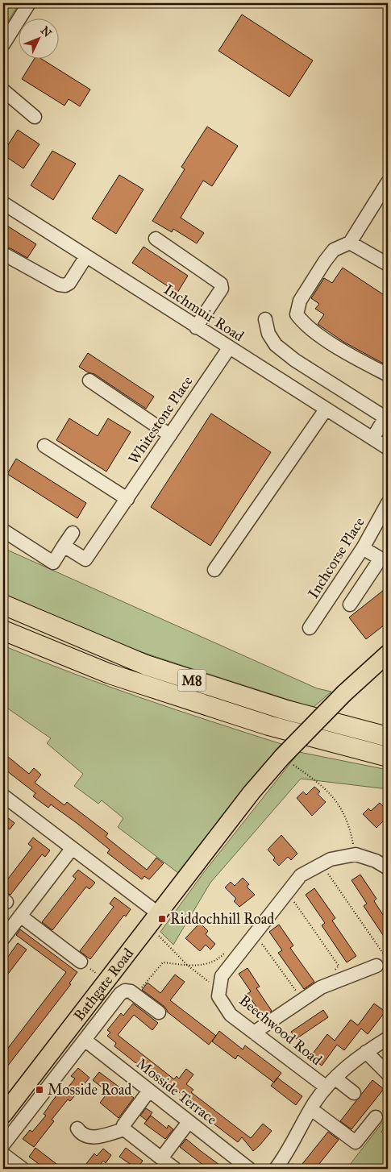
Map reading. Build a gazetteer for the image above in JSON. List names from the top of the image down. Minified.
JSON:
{"streets":{"highway":["M8"],"main road":["Bathgate Road"],"street":["Inchmuir Road","Whitestone Place","Inchcorse Place","Beechwood Road","Mosside Terrace"]},"crossings":[["Inchmuir Road","Whitestone Place"]],"places":{"transit":["Riddochhill Road","Mosside Road"]},"north":"top right"}
